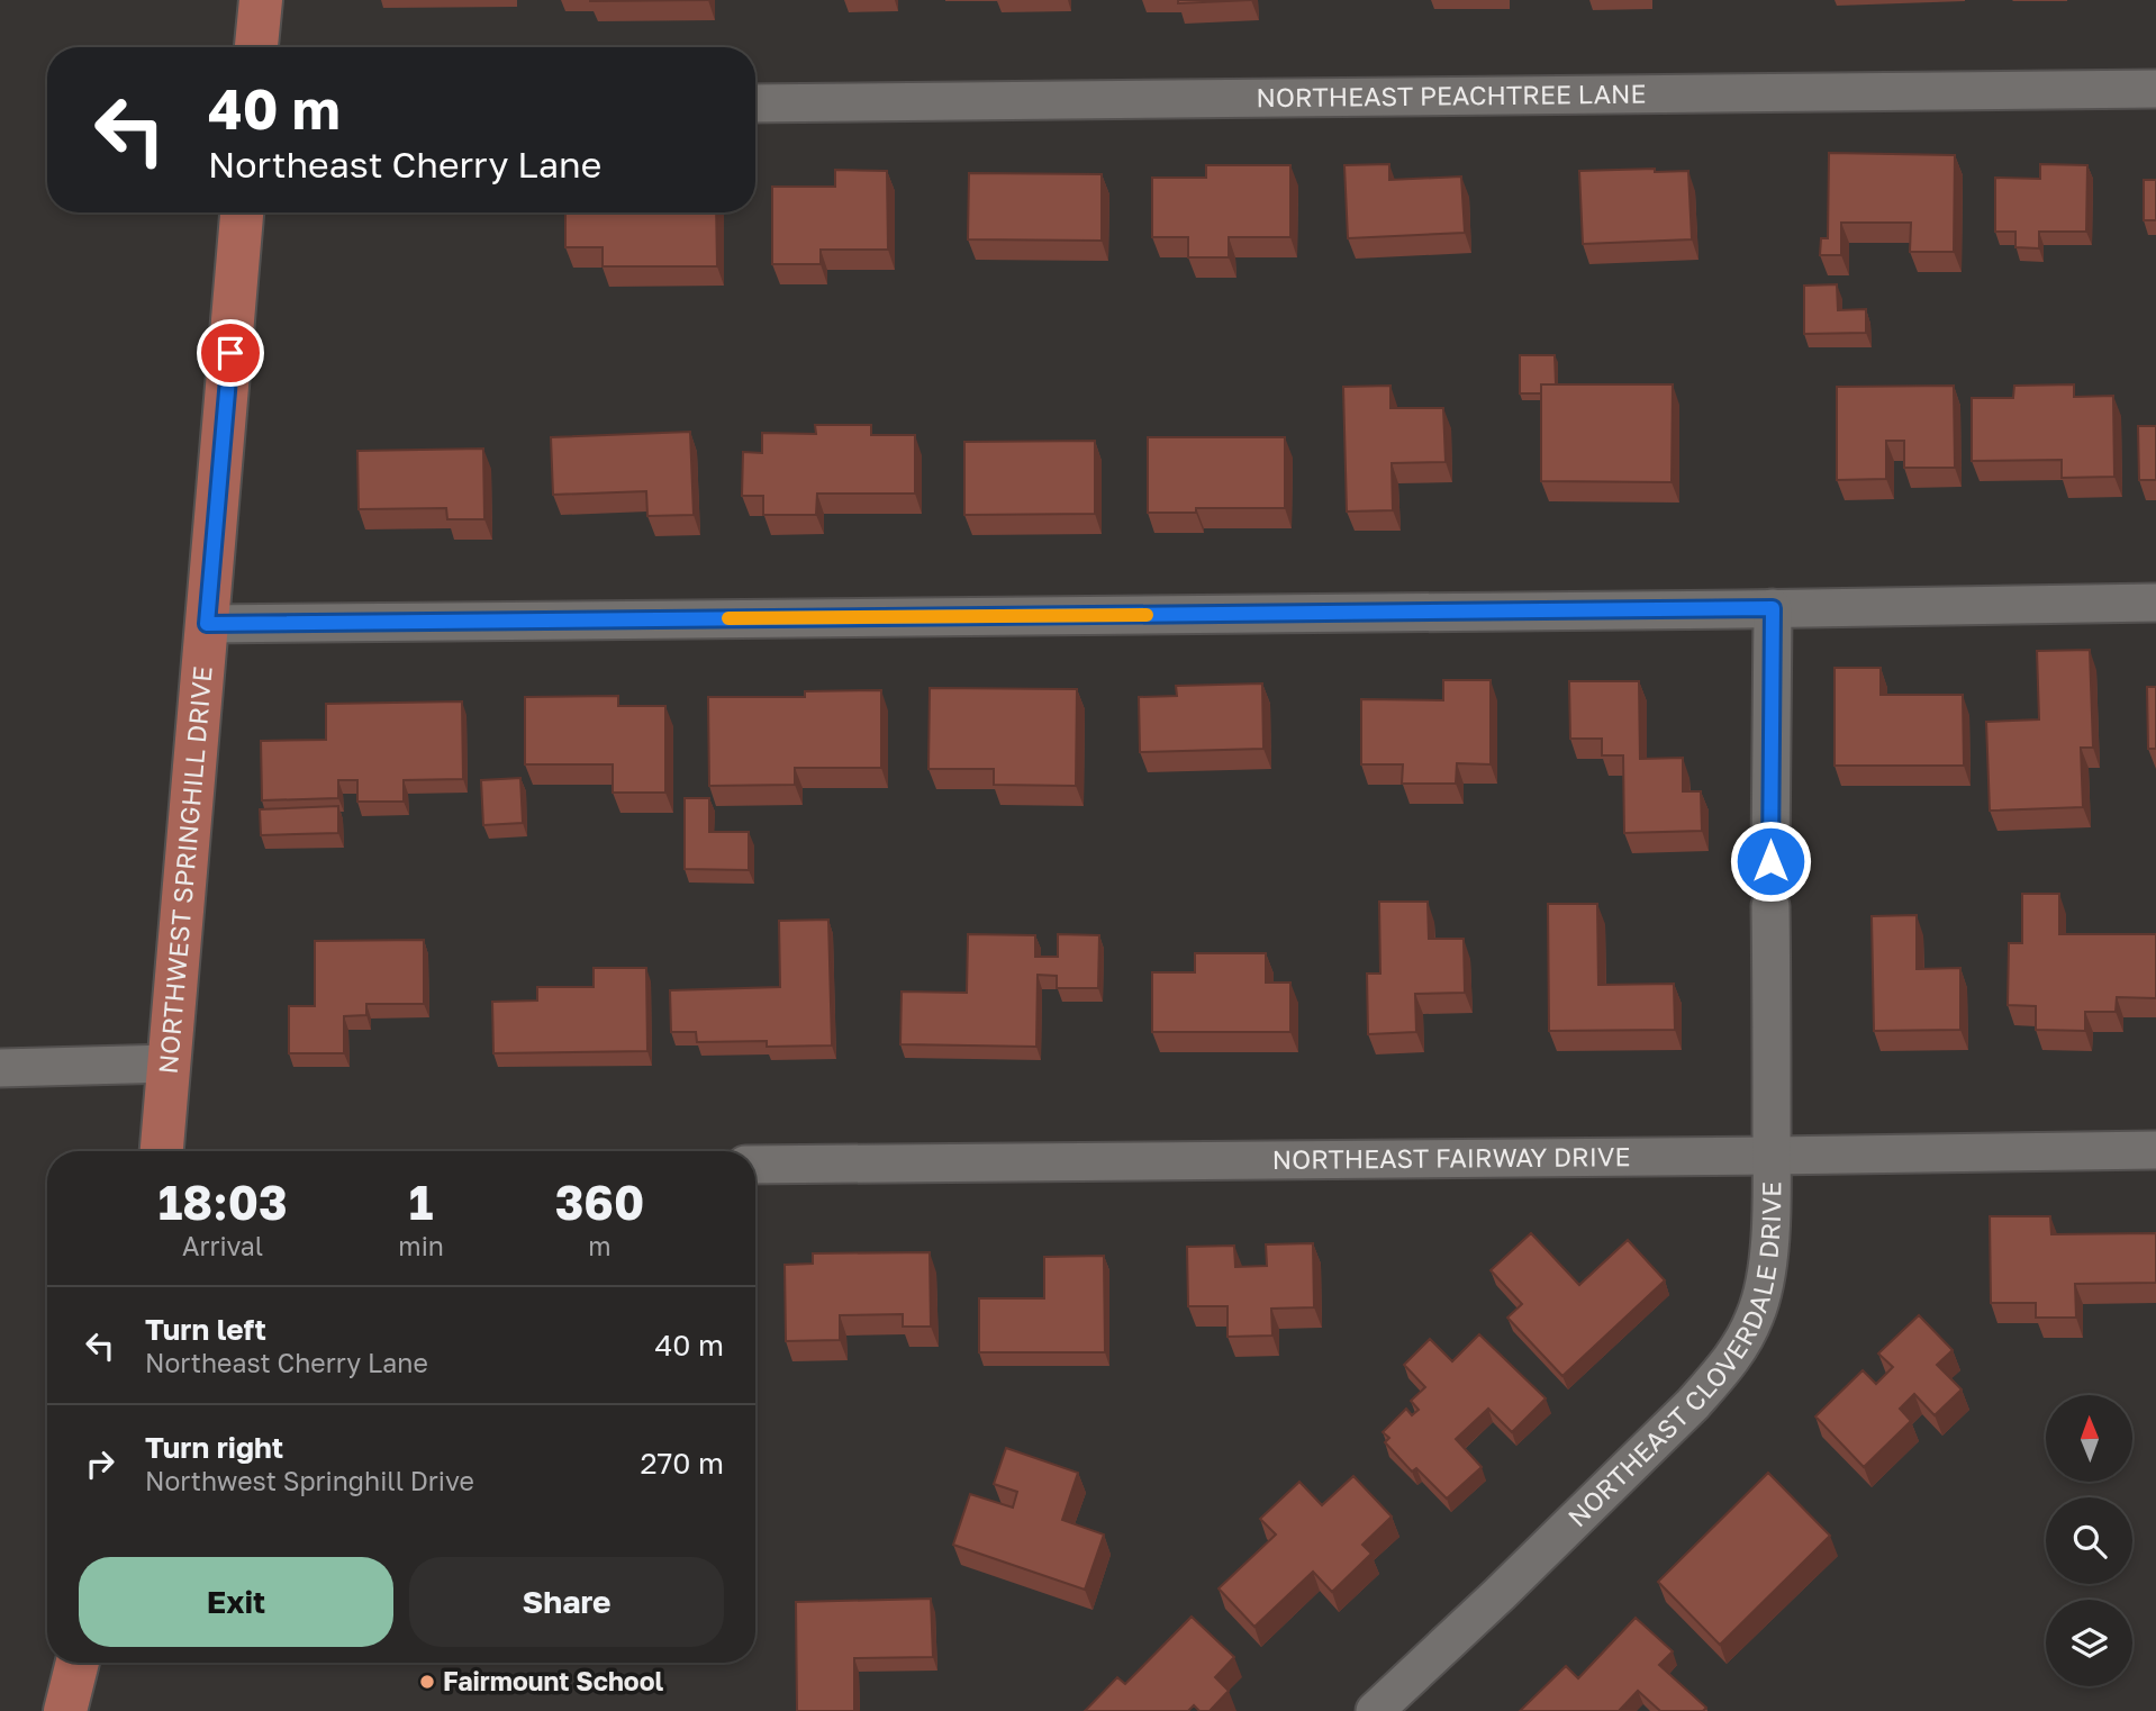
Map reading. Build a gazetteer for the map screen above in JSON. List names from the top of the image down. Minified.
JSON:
{"streets":{"main road":["NORTHWEST SPRINGHILL DRIVE"],"street":["NORTHEAST PEACHTREE LANE","NORTHEAST FAIRWAY DRIVE","NORTHEAST CLOVERDALE DRIVE"]},"crossings":[["NORTHEAST FAIRWAY DRIVE","NORTHEAST CLOVERDALE DRIVE"]],"places":["Fairmount School"],"north":"top","page":{"turn":["40 m","Northeast Cherry Lane"],"eta":["18:03","Arrival","1","min","360","m"],"list":[{"name":"Turn left","note":"Northeast Cherry Lane","value":"40 m"},{"name":"Turn right","note":"Northwest Springhill Drive","value":"270 m"}],"buttons":["Exit","Share"]}}
